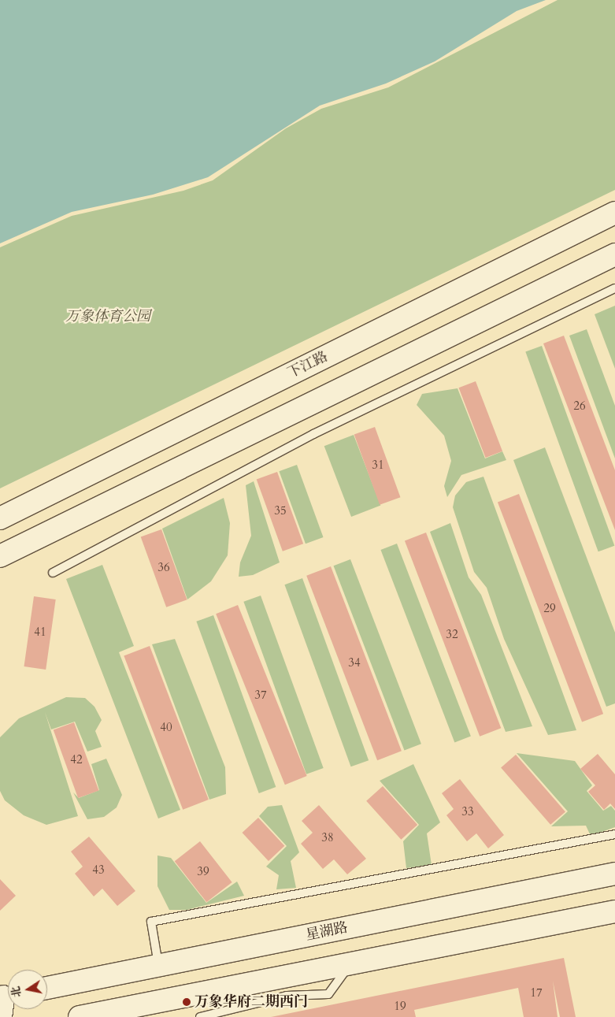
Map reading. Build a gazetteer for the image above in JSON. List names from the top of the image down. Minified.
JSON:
{"streets":{"main road":["下江路","星湖路"]},"parks":["万象体育公园"],"places":["万象华府二期西门"],"house_numbers":["26","31","35","36","29","41","32","34","37","40","42","33","38","43","39","17","19"],"north":"left"}
